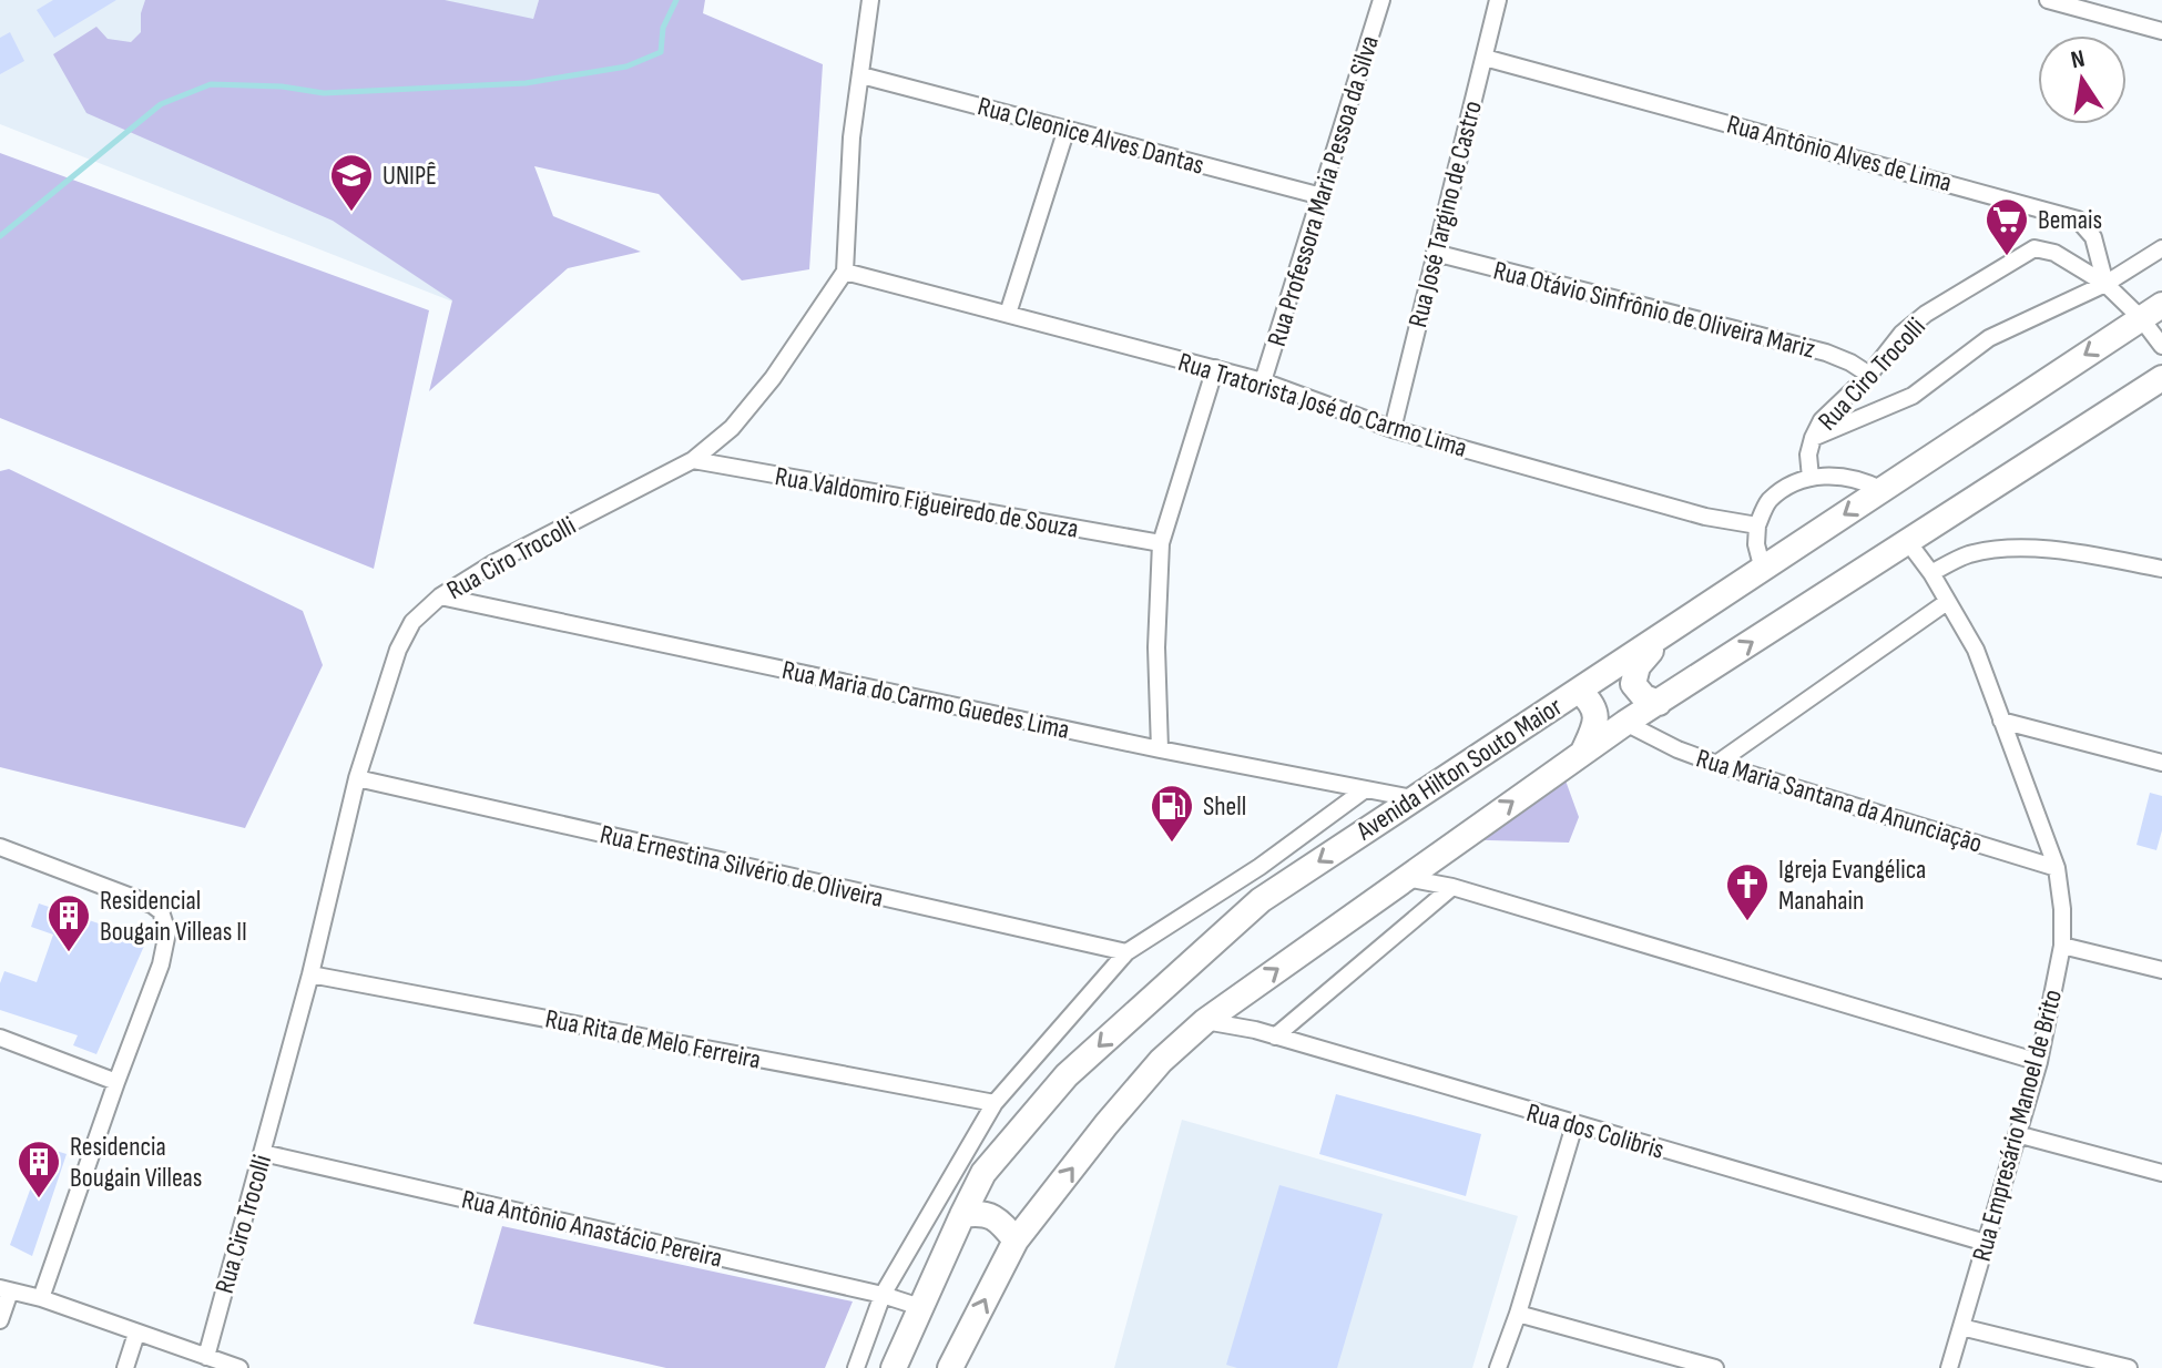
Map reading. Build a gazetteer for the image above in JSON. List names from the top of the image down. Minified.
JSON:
{"streets":{"main road":["Avenida Hilton Souto Maior"],"street":["Rua Cleonice Alves Dantas","Rua Antônio Alves de Lima","Rua Professora Maria Pessoa da Silva","Rua José Targino de Castro","Rua Otávio Sinfrônio de Oliveira Mariz","Rua Ciro Trocolli","Rua Tratorista José do Carmo Lima","Rua Valdomiro Figueiredo de Souza","Rua Maria do Carmo Guedes Lima","Rua Maria Santana da Anunciação","Rua Ernestina Silvério de Oliveira","Rua Rita de Melo Ferreira","Rua Empresário Manoel de Brito","Rua dos Colibris","Rua Antônio Anastácio Pereira"]},"crossings":[["Rua Cleonice Alves Dantas","Rua Professora Maria Pessoa da Silva"],["Rua Antônio Alves de Lima","Rua José Targino de Castro"],["Rua Antônio Alves de Lima","Rua Ciro Trocolli"],["Rua Professora Maria Pessoa da Silva","Rua Tratorista José do Carmo Lima"],["Rua José Targino de Castro","Rua Otávio Sinfrônio de Oliveira Mariz"],["Rua José Targino de Castro","Rua Tratorista José do Carmo Lima"],["Rua Otávio Sinfrônio de Oliveira Mariz","Rua Ciro Trocolli"],["Rua Ciro Trocolli","Rua Tratorista José do Carmo Lima"],["Rua Ciro Trocolli","Rua Valdomiro Figueiredo de Souza"],["Rua Ciro Trocolli","Rua Maria do Carmo Guedes Lima"],["Rua Ciro Trocolli","Rua Ernestina Silvério de Oliveira"],["Rua Ciro Trocolli","Rua Rita de Melo Ferreira"],["Rua Ciro Trocolli","Rua Antônio Anastácio Pereira"],["Rua Maria do Carmo Guedes Lima","Avenida Hilton Souto Maior"],["Avenida Hilton Souto Maior","Rua Maria Santana da Anunciação"],["Avenida Hilton Souto Maior","Rua Ernestina Silvério de Oliveira"],["Avenida Hilton Souto Maior","Rua Rita de Melo Ferreira"],["Avenida Hilton Souto Maior","Rua Empresário Manoel de Brito"],["Avenida Hilton Souto Maior","Rua dos Colibris"],["Avenida Hilton Souto Maior","Rua Antônio Anastácio Pereira"],["Rua Maria Santana da Anunciação","Rua Empresário Manoel de Brito"],["Rua Empresário Manoel de Brito","Rua dos Colibris"]],"places":{"school or university":["UNIPÊ"],"supermarket":["Bemais"],"fuel station":["Shell"],"church":["Igreja Evangélica Manahain"],"building":["Residencial Bougain Villeas II","Residencia Bougain Villeas"]},"north":"top"}
